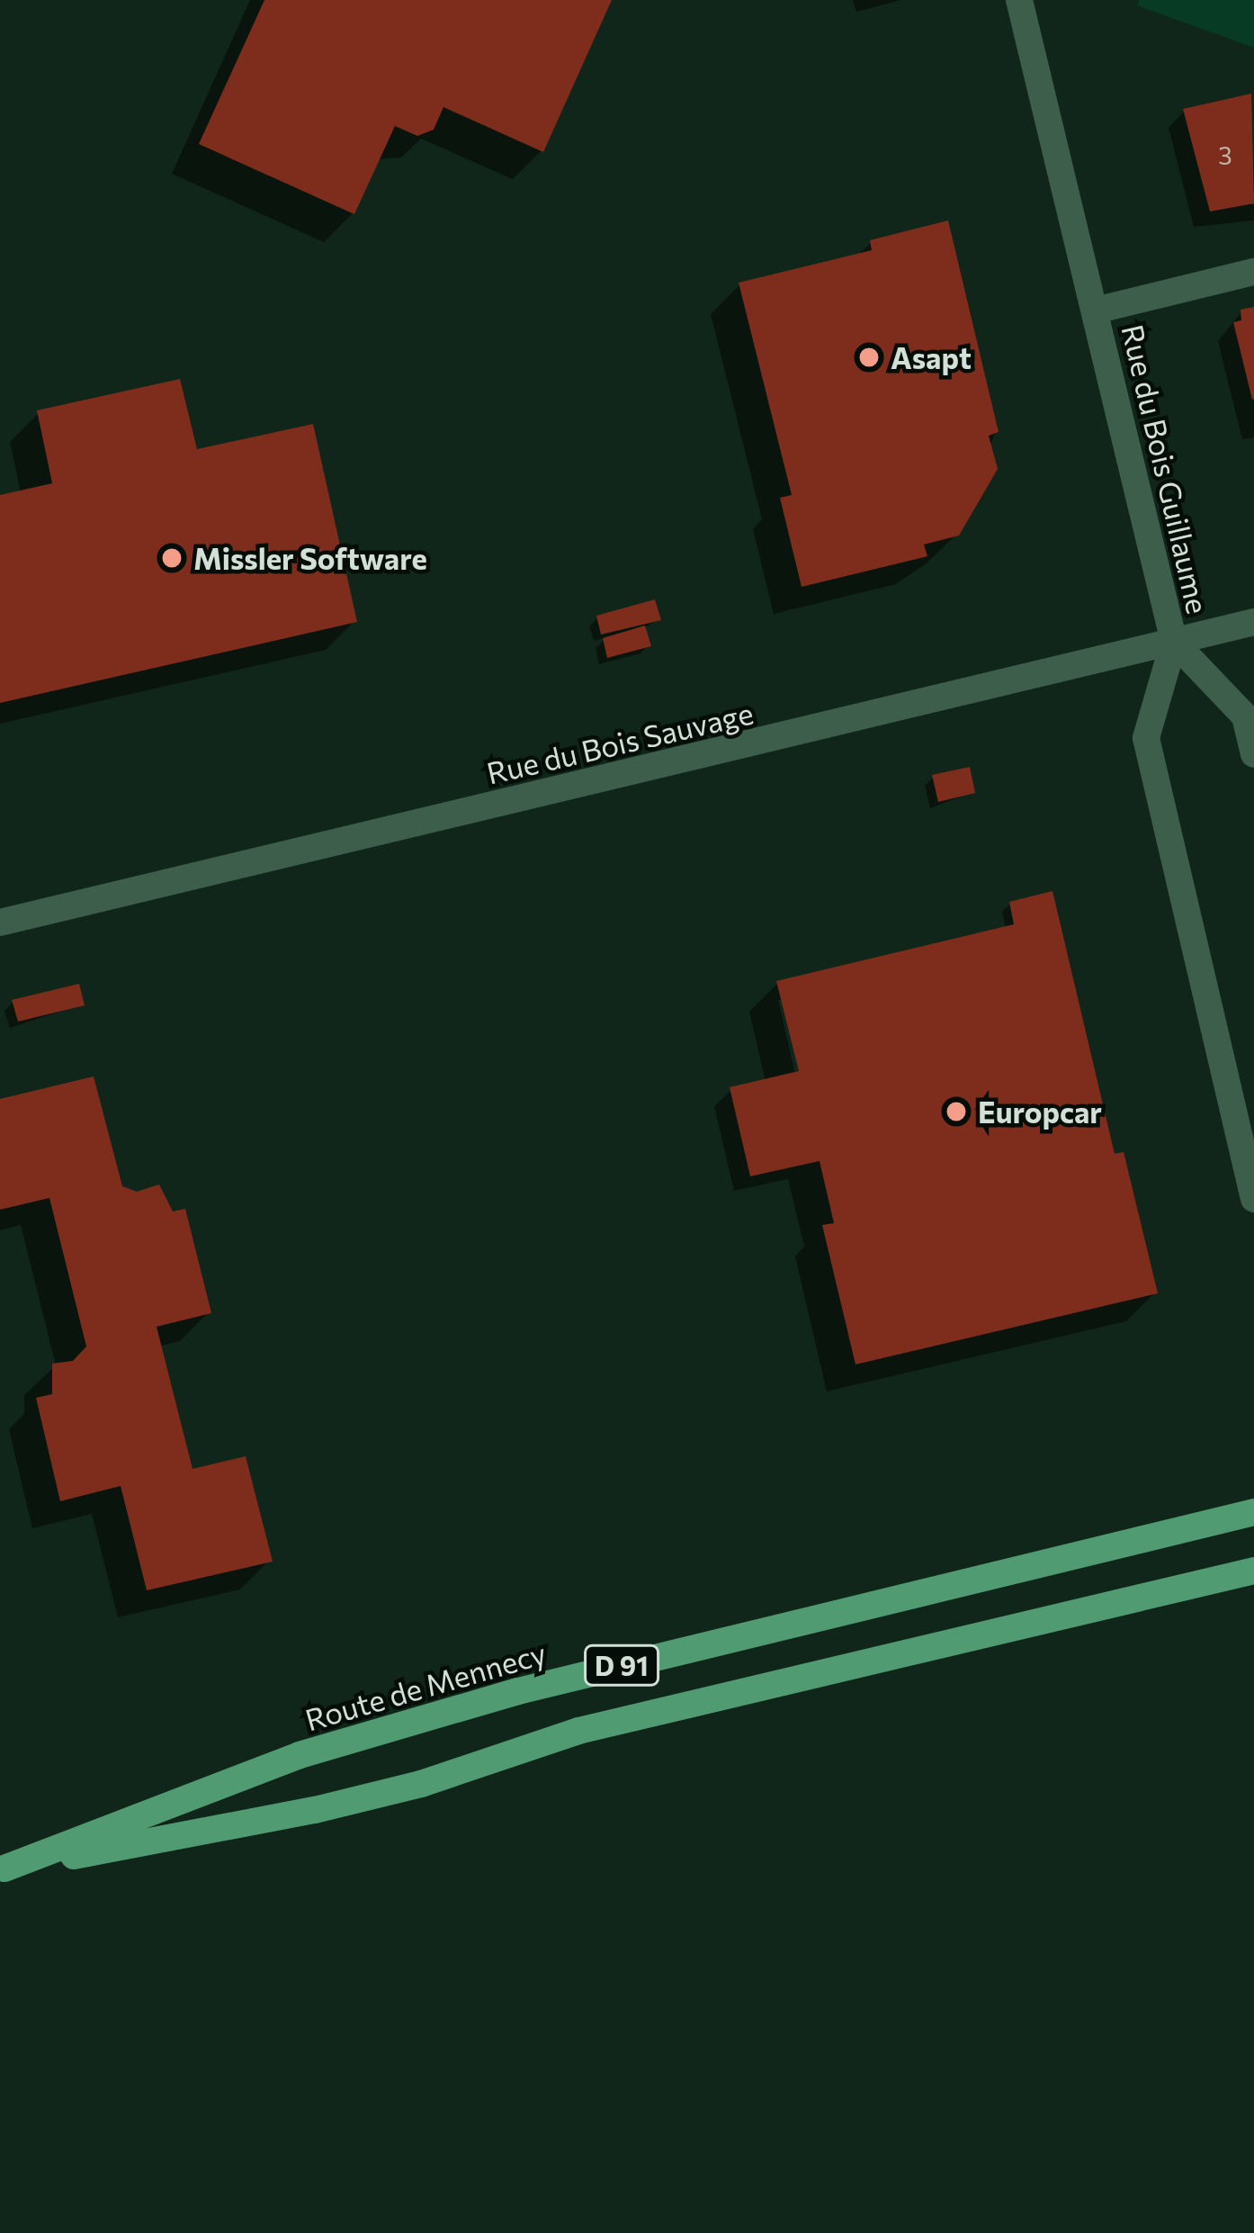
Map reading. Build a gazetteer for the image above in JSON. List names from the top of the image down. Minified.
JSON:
{"streets":{"main road":["D 91","Route de Mennecy"],"street":["Rue du Bois Guillaume","Rue du Bois Sauvage"]},"crossings":[["Rue du Bois Guillaume","Rue du Bois Sauvage"]],"places":["Asapt","Missler Software","Europcar"],"house_numbers":["3"]}
